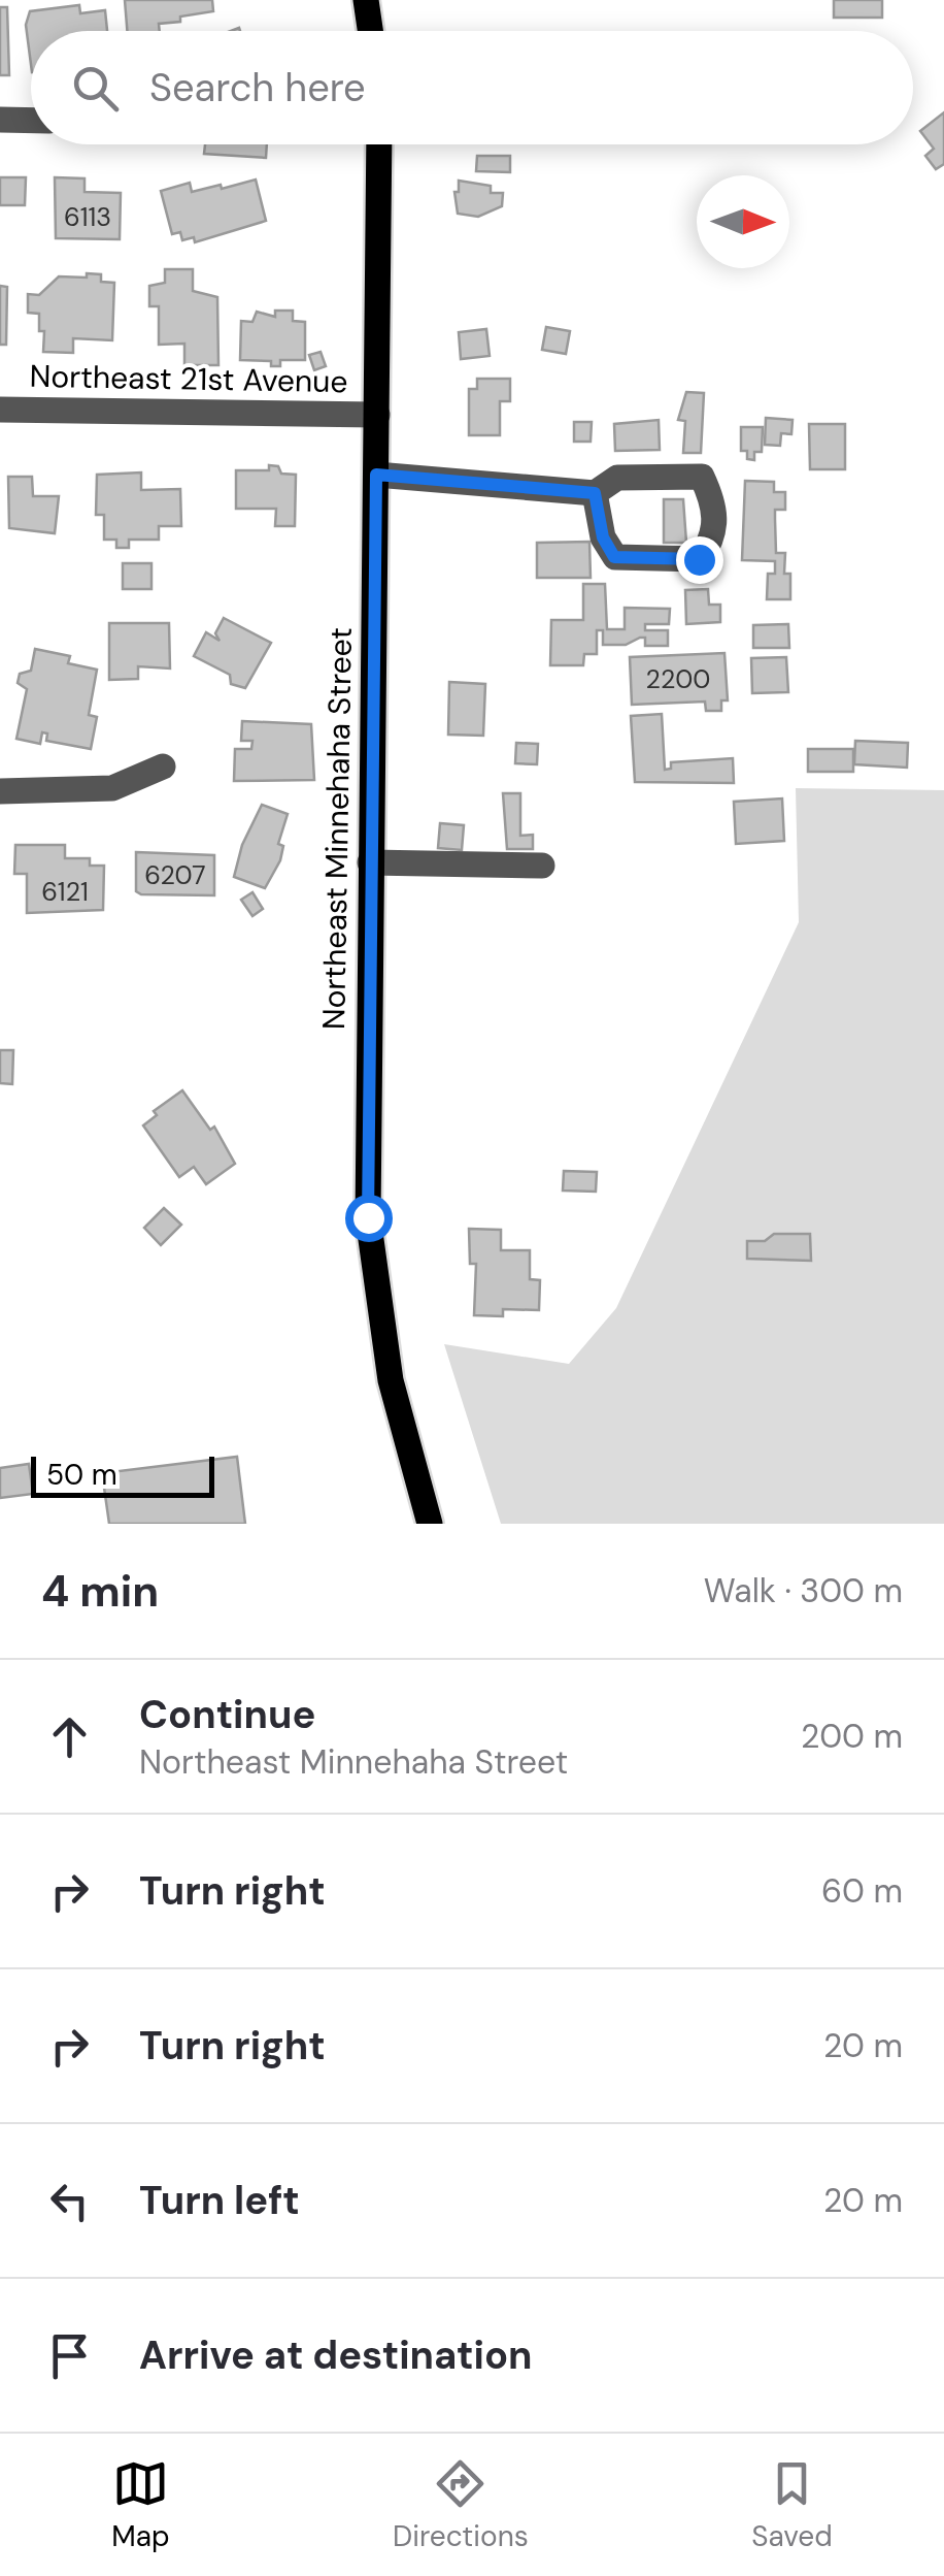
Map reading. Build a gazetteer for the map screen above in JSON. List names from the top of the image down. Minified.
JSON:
{"streets":{"main road":["Northeast Minnehaha Street"],"street":["Northeast 21st Avenue"]},"crossings":[["Northeast 21st Avenue","Northeast Minnehaha Street"]],"house_numbers":["6113","2200","6207","6121"],"scale_bar":"50 m","north":"right","page":{"search":"Search here","scale":"50 m","heading":["4 min","Walk · 300 m"],"list":[["Continue","Northeast Minnehaha Street","200 m"],["Turn right","60 m"],["Turn right","20 m"],["Turn left","20 m"],"Arrive at destination"],"nav":["Map","Directions","Saved"]}}
